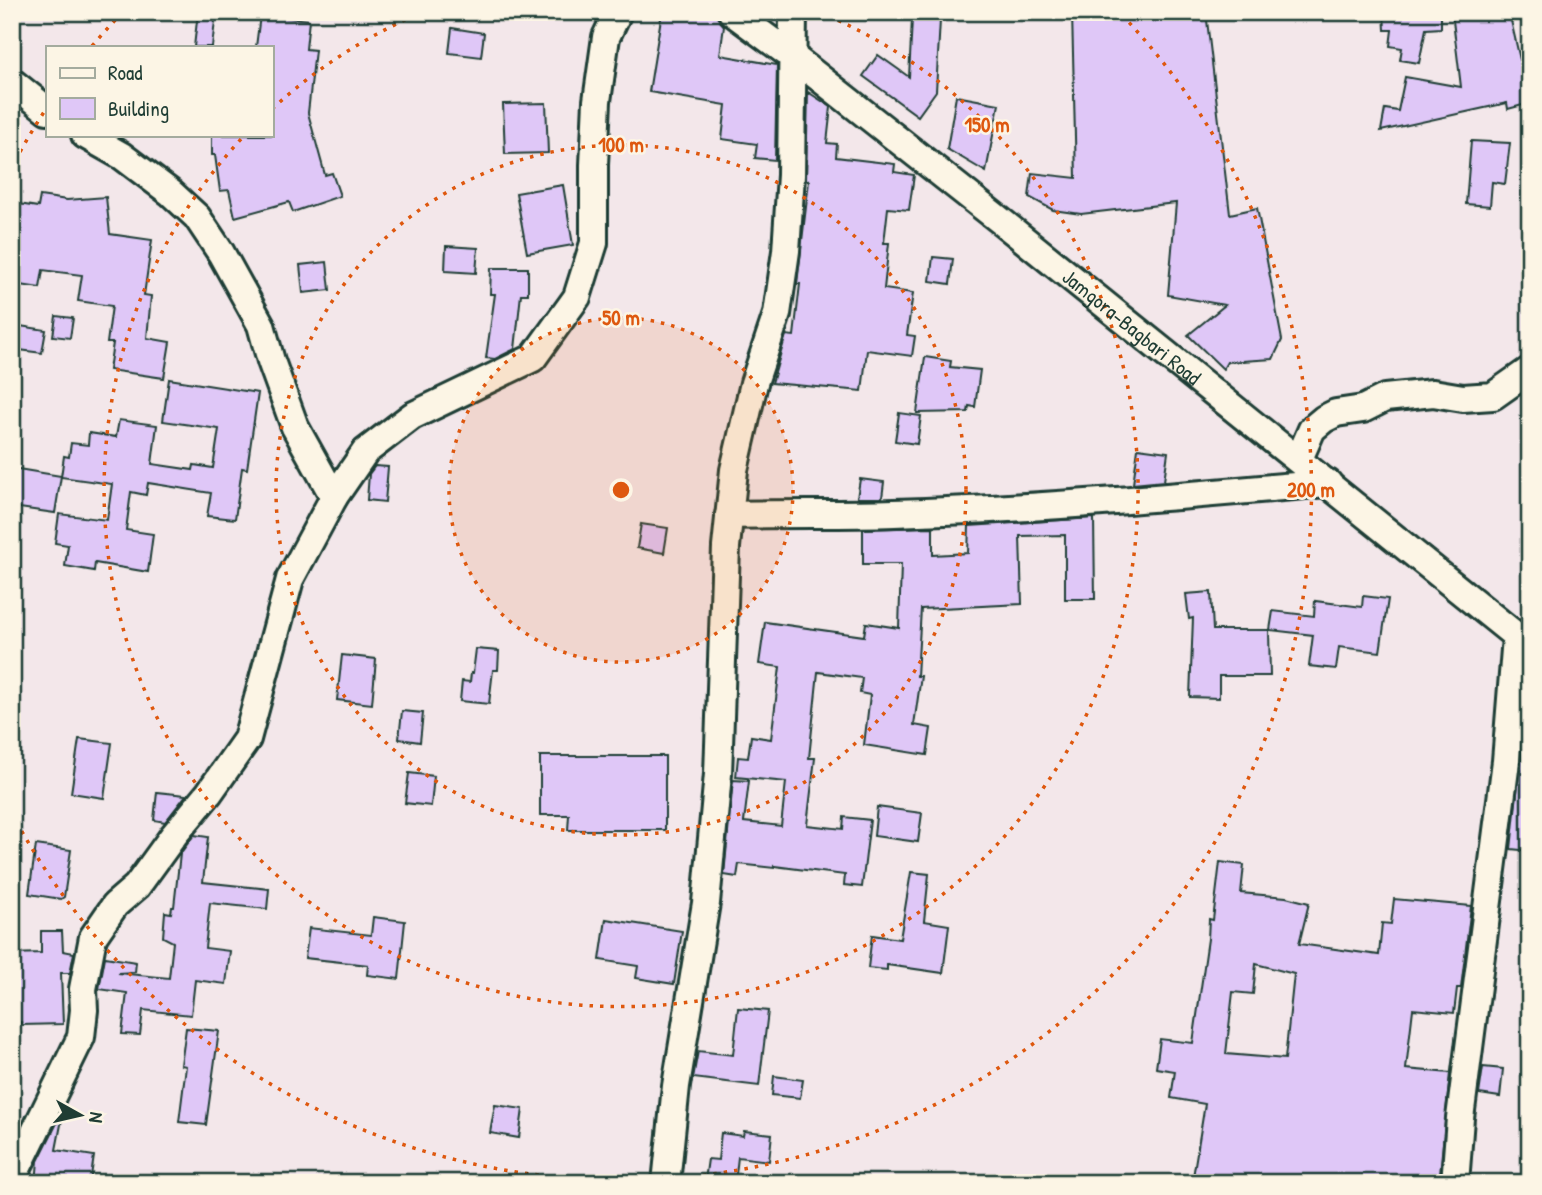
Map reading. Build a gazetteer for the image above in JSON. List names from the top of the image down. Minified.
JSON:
{"streets":{"street":["Jamgora-Bagbari Road"]},"legend":["Road","Building"],"north":"right","rings":["150 m","100 m","50 m","200 m"]}
